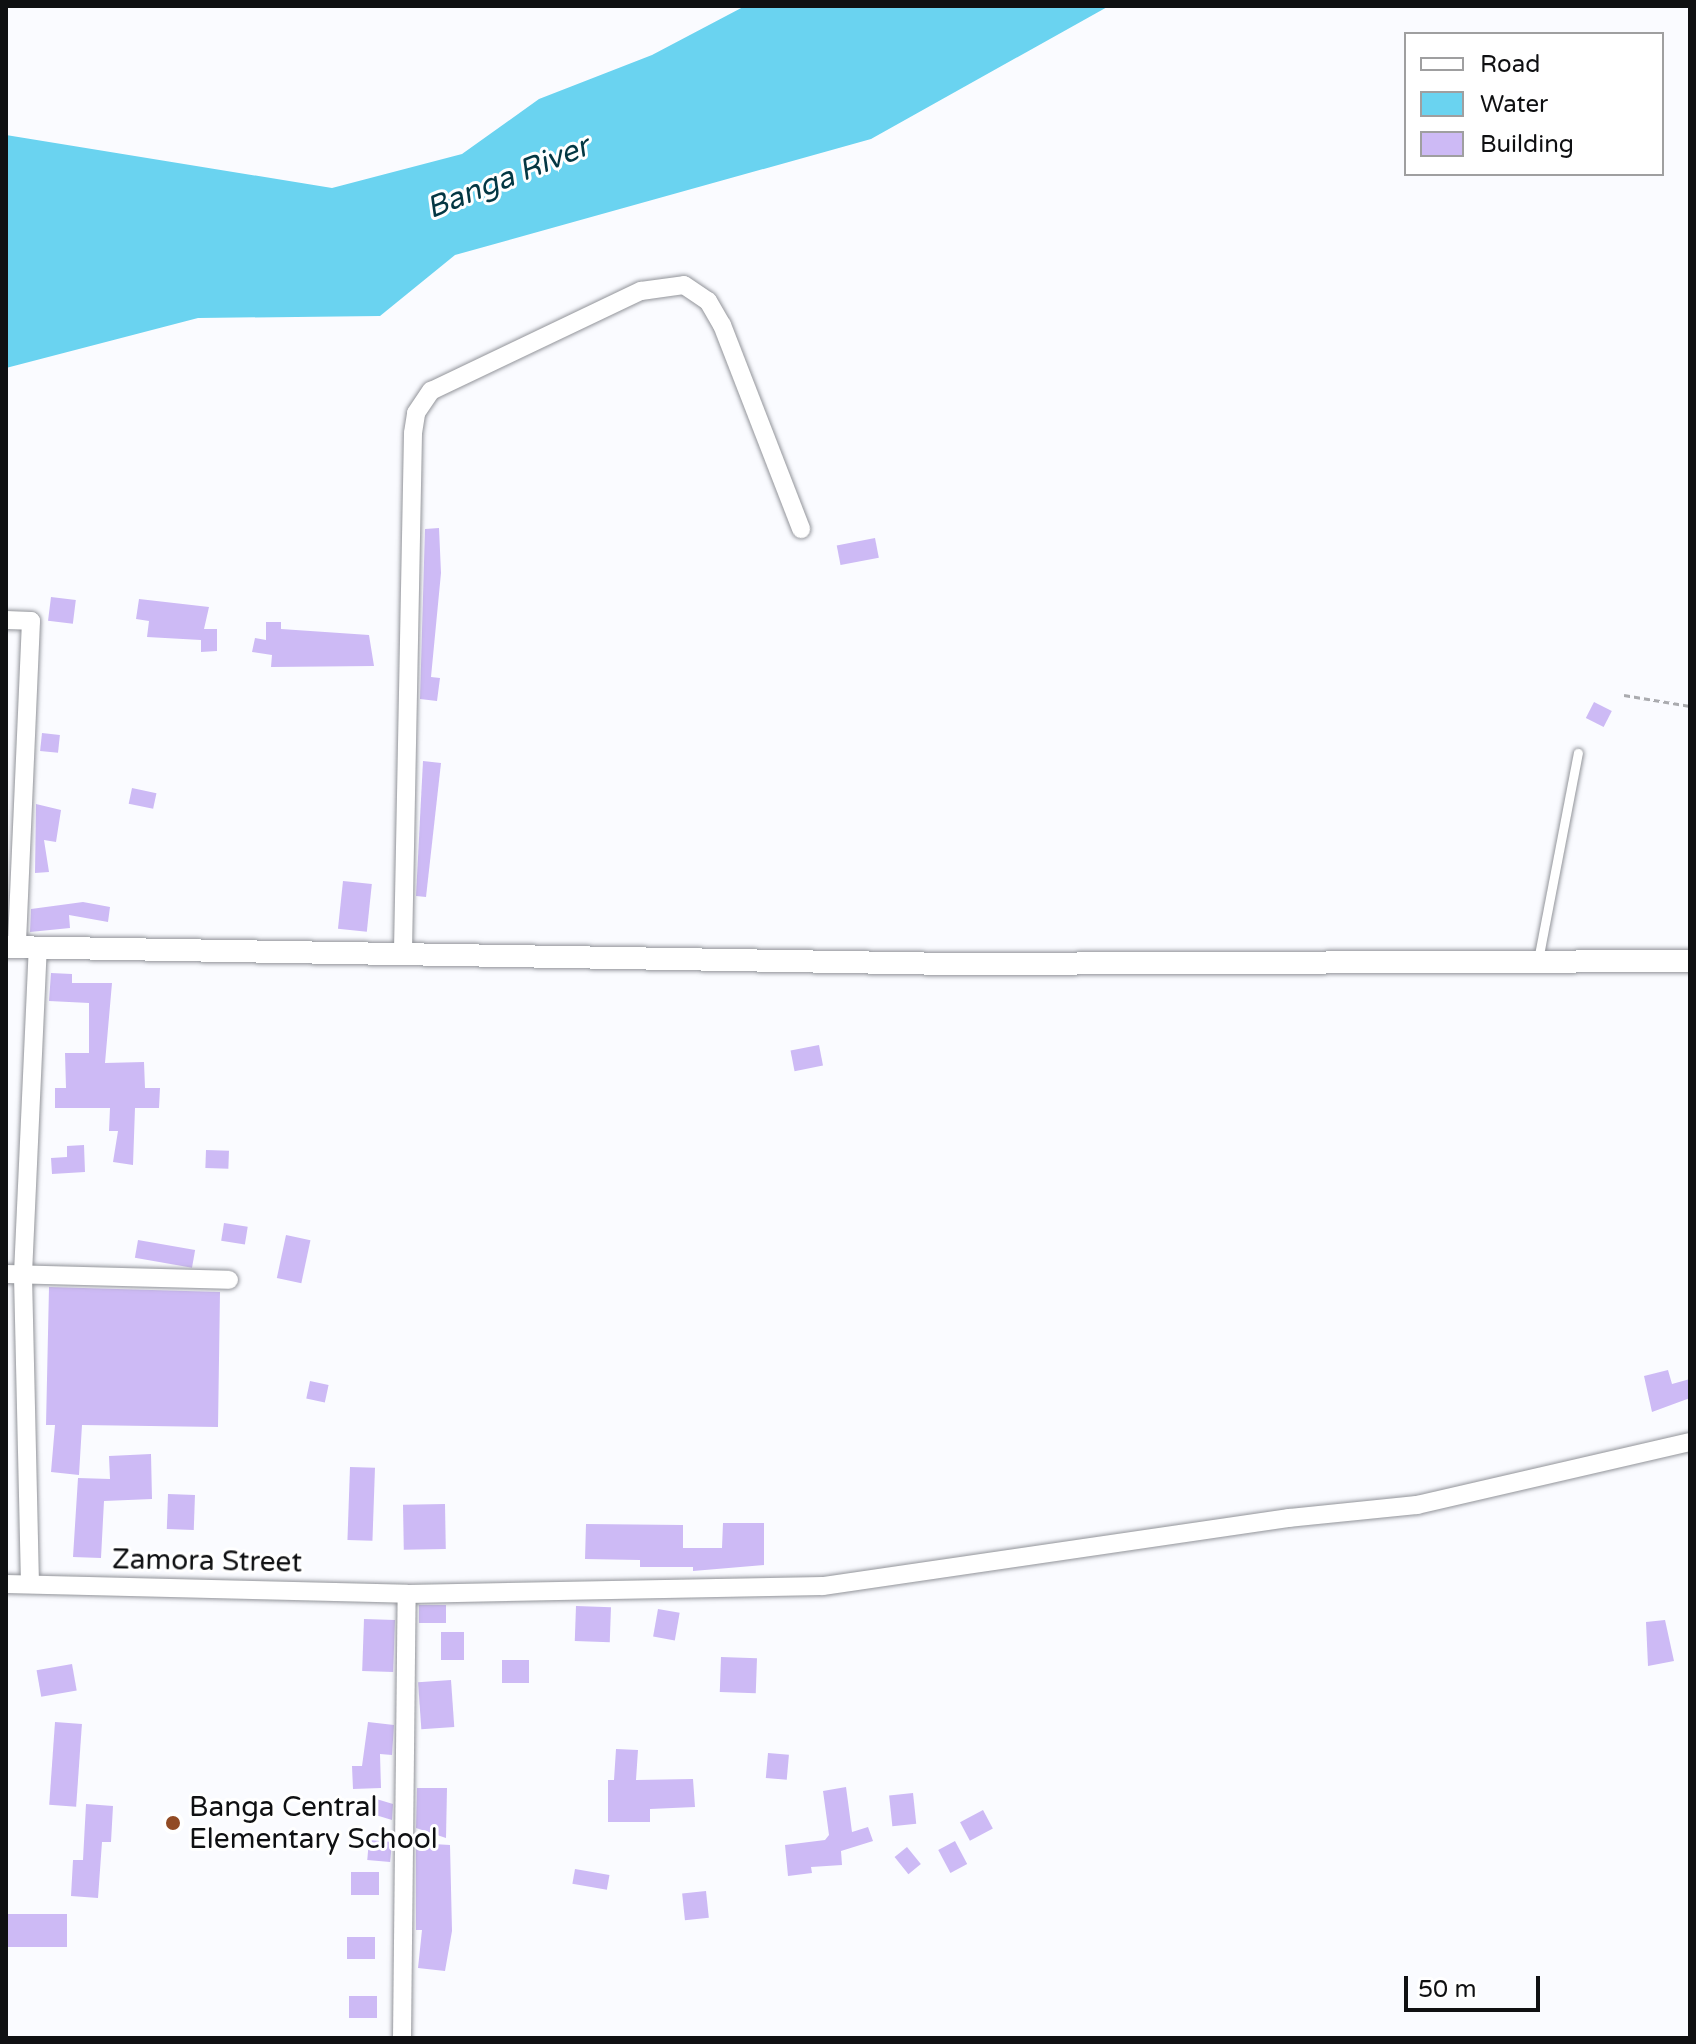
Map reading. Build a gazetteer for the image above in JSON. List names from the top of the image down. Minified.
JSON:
{"streets":{"street":["Zamora Street"]},"water":["Banga River"],"places":["Banga Central Elementary School"],"legend":["Road","Water","Building"],"scale_bar":"50 m"}
